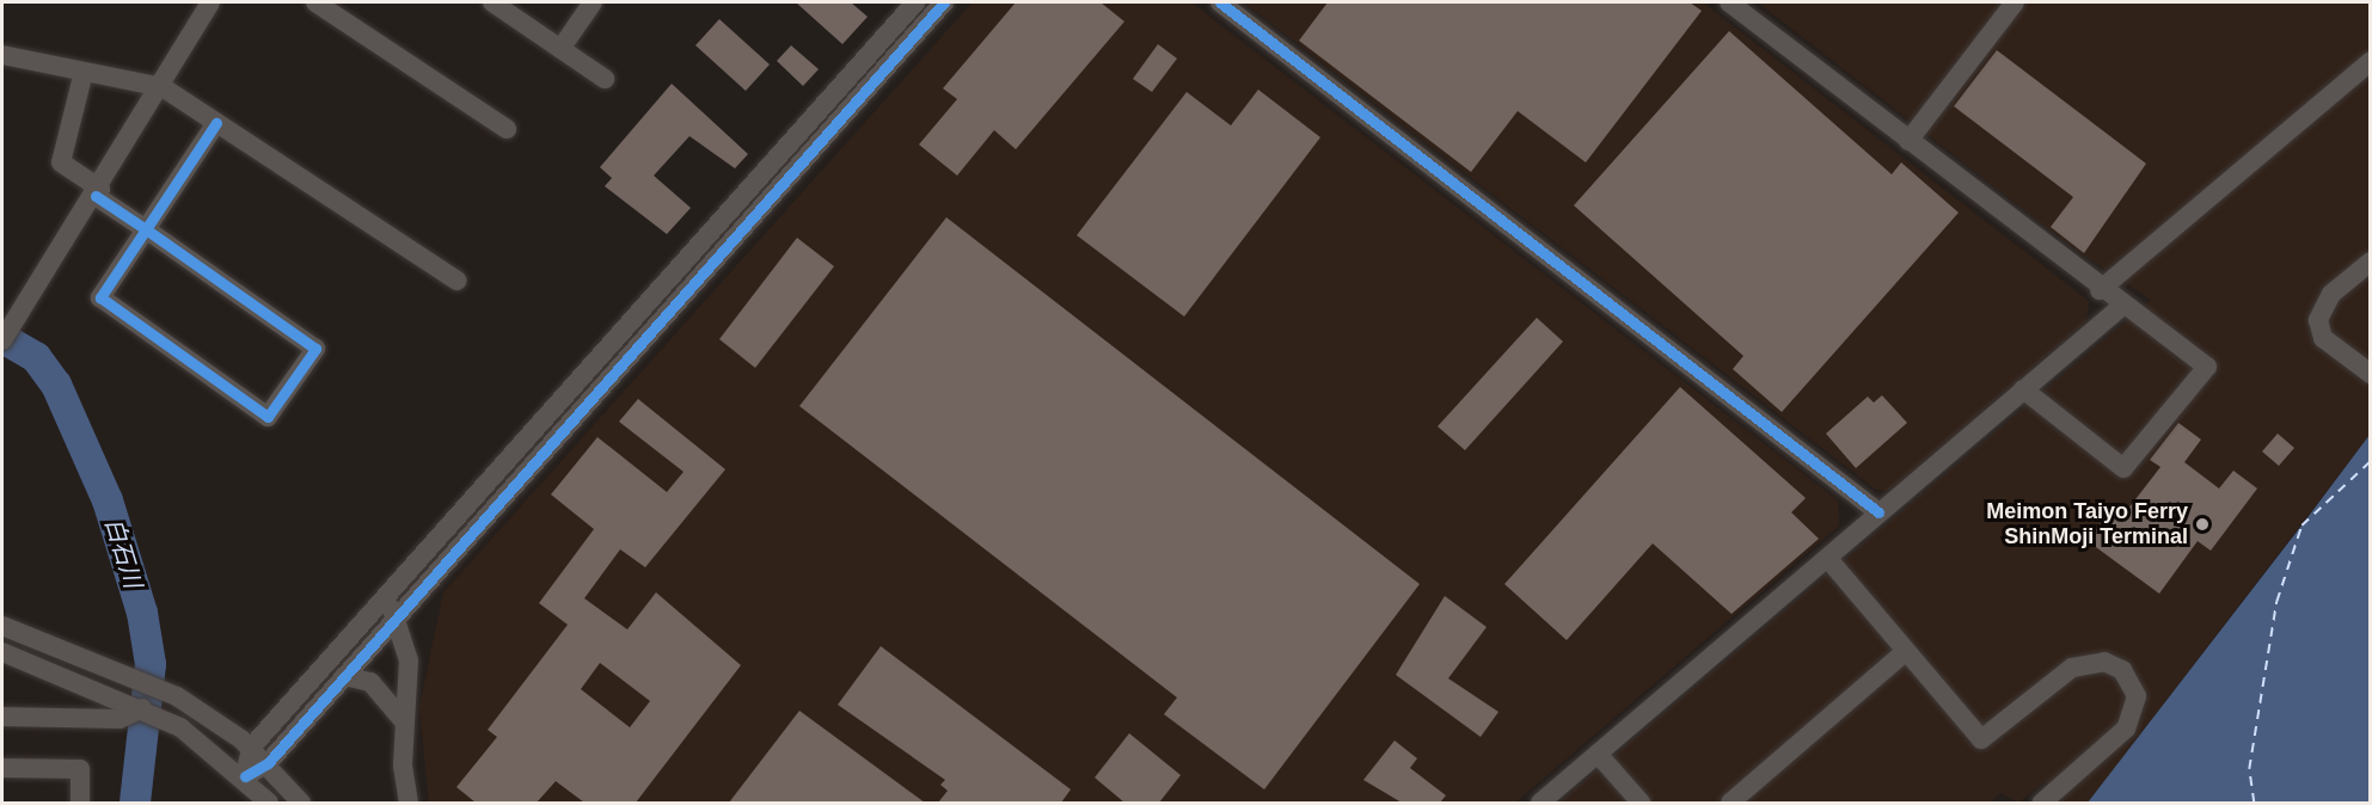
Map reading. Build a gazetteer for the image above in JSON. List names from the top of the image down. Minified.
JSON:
{"water":["白石川"],"places":["Meimon Taiyo Ferry ShinMoji Terminal"]}
